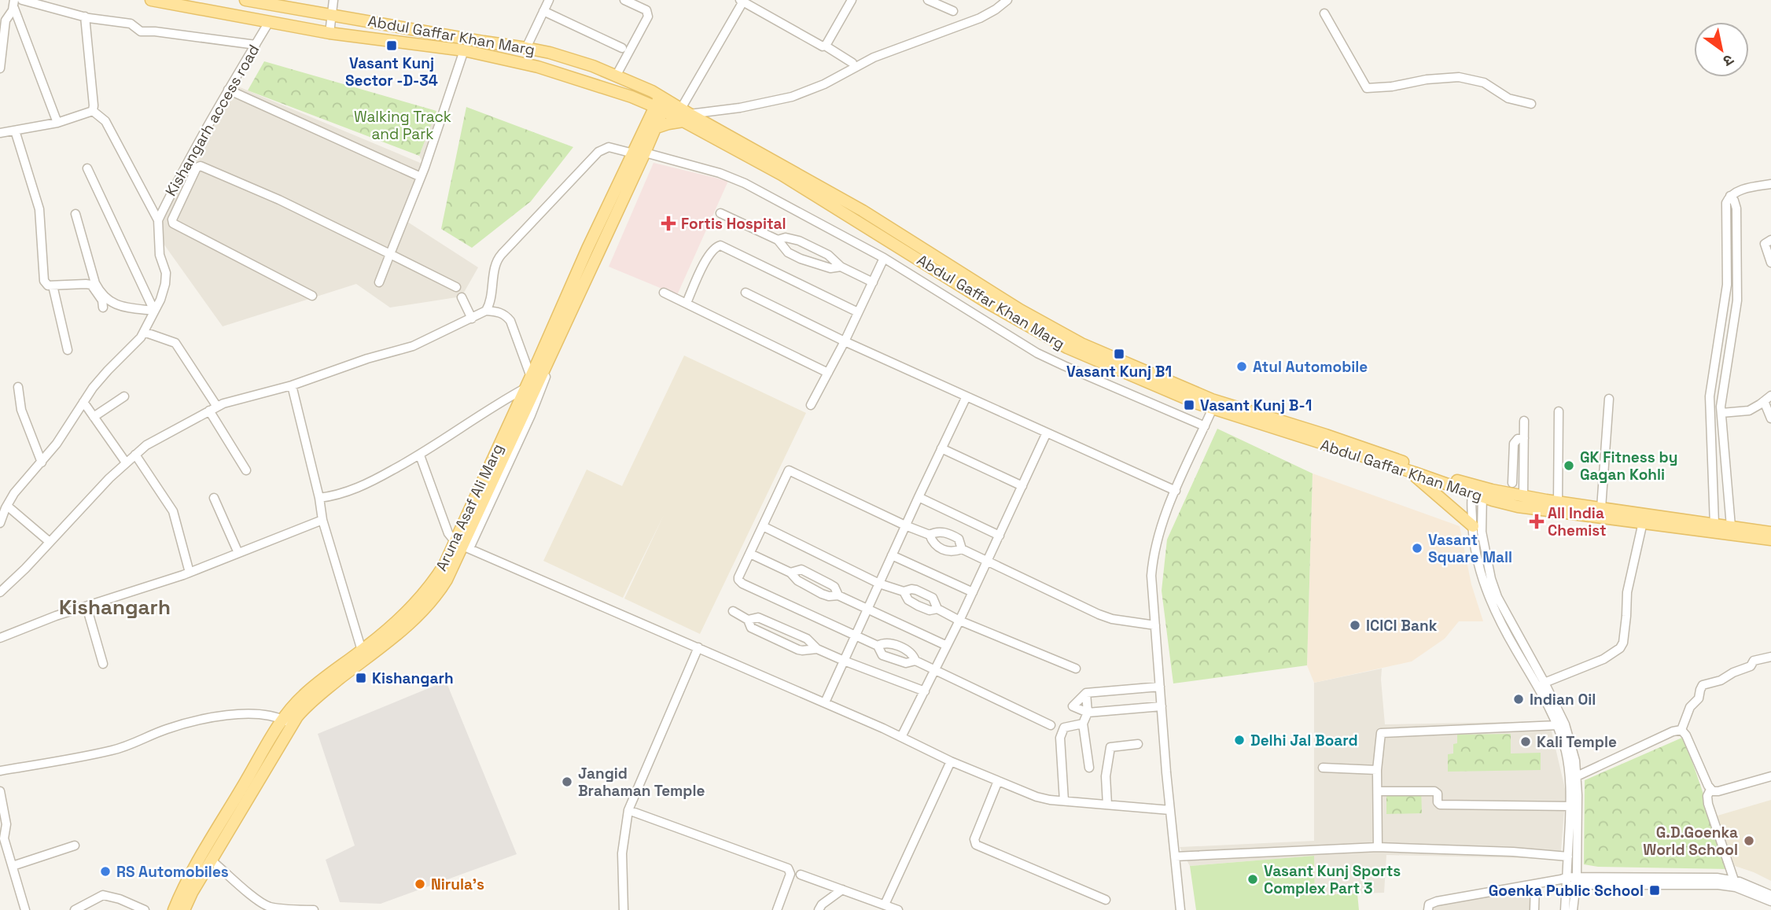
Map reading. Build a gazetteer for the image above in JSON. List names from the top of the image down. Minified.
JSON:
{"streets":{"main road":["Abdul Gaffar Khan Marg","Aruna Asaf Ali Marg"],"street":["Kishangarh access road"]},"crossings":[["Abdul Gaffar Khan Marg","Kishangarh access road"],["Abdul Gaffar Khan Marg","Aruna Asaf Ali Marg"]],"districts":["Kishangarh"],"parks":["Walking Track and Park"],"places":{"transit":["Vasant Kunj Sector -D-34","Vasant Kunj B1","Vasant Kunj B-1","Kishangarh","Goenka Public School"],"health":["Fortis Hospital","All India Chemist"],"other":["Atul Automobile","GK Fitness by Gagan Kohli","Vasant Square Mall","ICICI Bank","Indian Oil","Delhi Jal Board","Kali Temple","Jangid Brahaman Temple","G.D.Goenka World School","RS Automobiles","Vasant Kunj Sports Complex Part 3","Nirula's"]},"north":"bottom right"}
